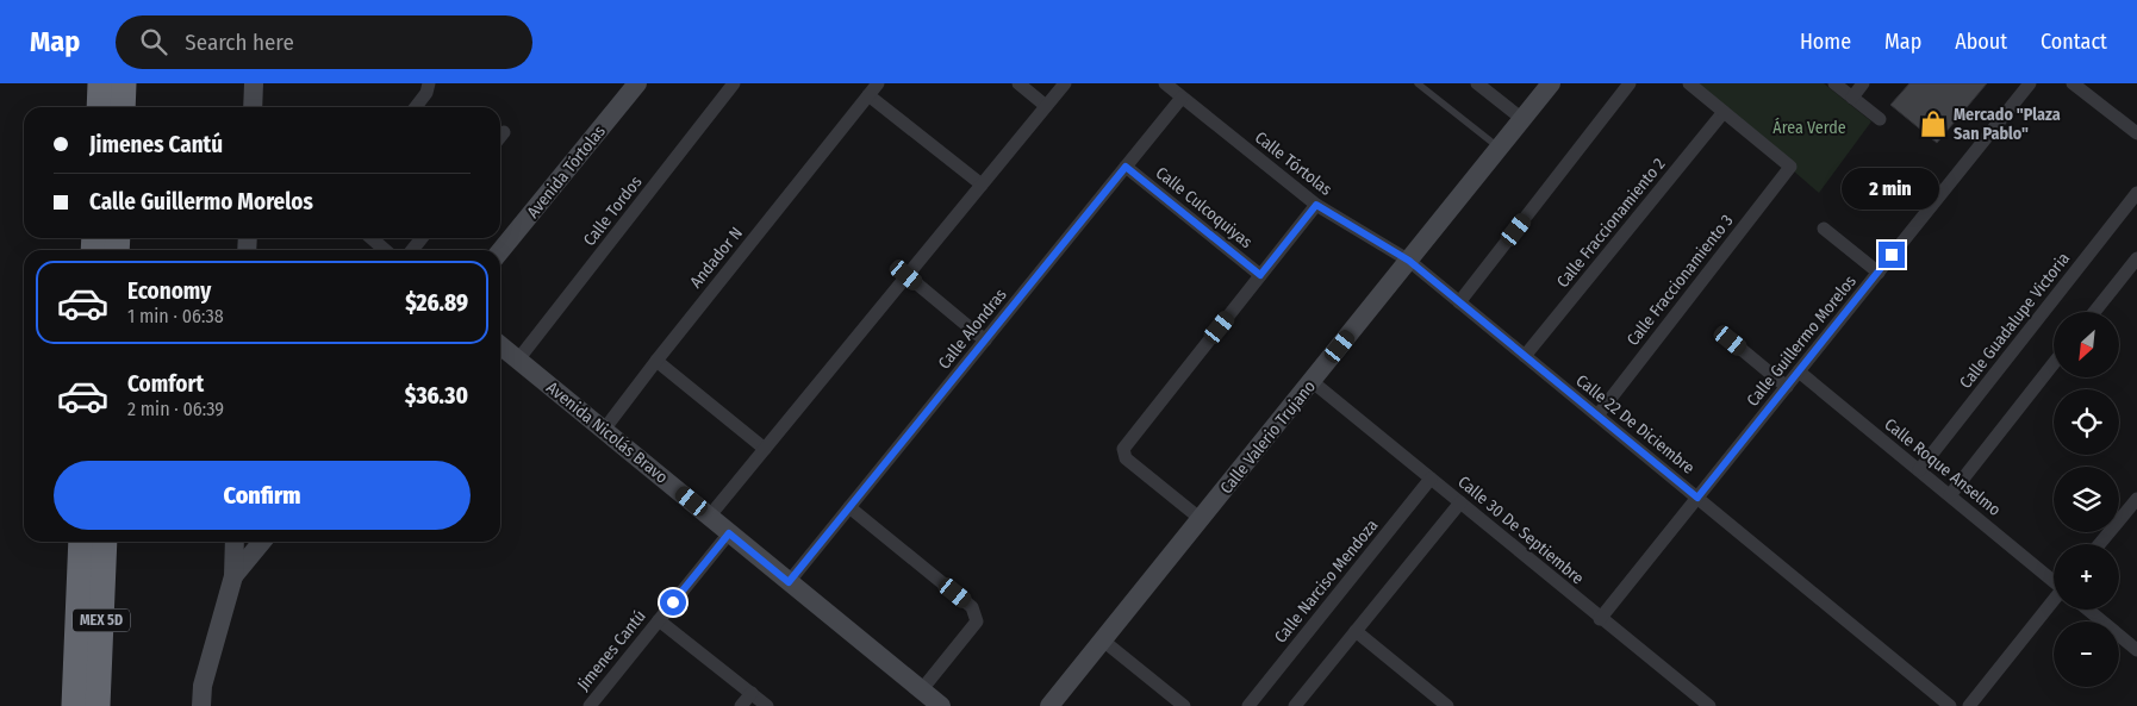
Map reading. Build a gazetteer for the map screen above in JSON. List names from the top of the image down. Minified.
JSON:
{"streets":{"highway":["MEX 5D"],"street":["Calle Tórtolas","Avenida Tórtolas","Calle Culcoquiyas","Calle Tordos","Calle Fraccionamiento 2","Andador N","Calle Fraccionamiento 3","Calle Guadalupe Victoria","Calle Alondras","Calle Guillermo Morelos","Calle 22 De Diciembre","Avenida Nicolás Bravo","Calle Valerio Trujano","Calle Roque Anselmo","Calle 30 De Septiembre","Calle Narciso Mendoza","Jimenes Cantú"]},"crossings":[["Calle Tórtolas","Calle Alondras"],["Calle Tórtolas","Calle 22 De Diciembre"],["Calle Tórtolas","Calle Valerio Trujano"],["Calle Culcoquiyas","Calle Alondras"],["Calle Tordos","Avenida Nicolás Bravo"],["Calle Fraccionamiento 2","Calle Fraccionamiento 3"],["Calle Fraccionamiento 2","Calle 22 De Diciembre"],["Calle Fraccionamiento 3","Calle 22 De Diciembre"],["Calle Guadalupe Victoria","Calle Roque Anselmo"],["Calle Alondras","Avenida Nicolás Bravo"],["Calle Guillermo Morelos","Calle 22 De Diciembre"],["Calle Guillermo Morelos","Calle Roque Anselmo"],["Calle Guillermo Morelos","Calle 30 De Septiembre"],["Calle 22 De Diciembre","Calle Valerio Trujano"],["Avenida Nicolás Bravo","Jimenes Cantú"],["Calle Valerio Trujano","Calle 30 De Septiembre"],["Calle 30 De Septiembre","Calle Narciso Mendoza"]],"parks":["Área Verde"],"places":{"shop":["Mercado \"Plaza San Pablo\""]},"north":"bottom left","page":{"header":"Map","search":"Search here","nav":["Home","Map","About","Contact"],"banner":["Jimenes Cantú","Calle Guillermo Morelos"],"bubble":"2 min","list":[{"name":"Economy","note":"1 min · 06:38","value":"$26.89"},{"name":"Comfort","note":"2 min · 06:39","value":"$36.30"}],"map_buttons":["+","−"],"buttons":"Confirm"}}
